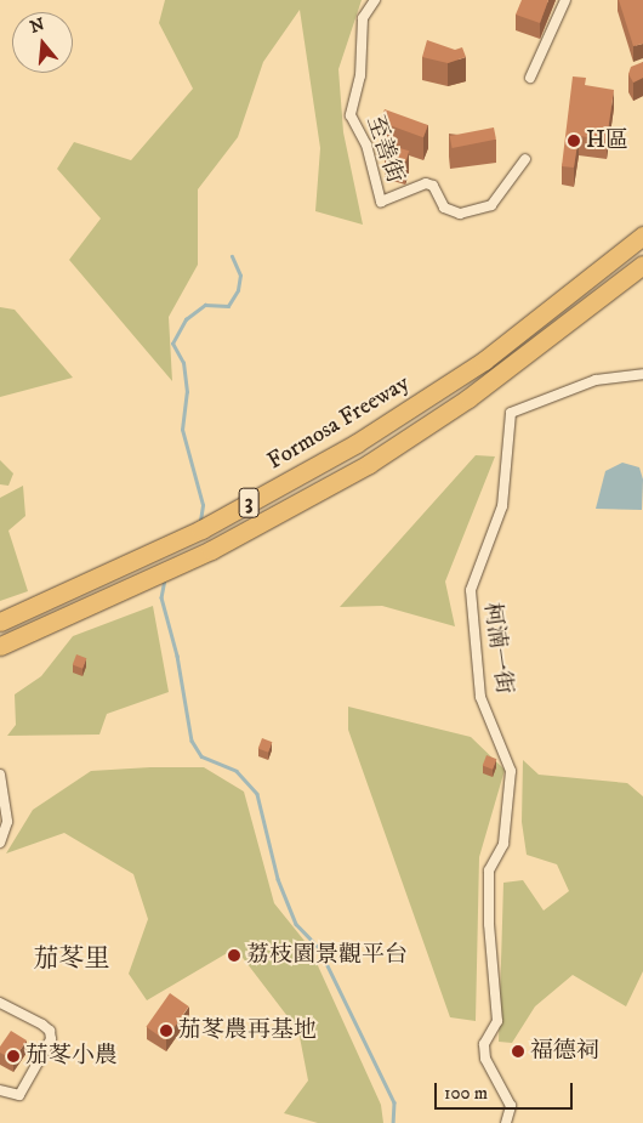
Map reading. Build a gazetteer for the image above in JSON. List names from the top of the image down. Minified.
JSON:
{"streets":{"highway":["Formosa Freeway","3"],"street":["至善街","柯湳一街"]},"districts":["茄苳里"],"places":["H區","荔枝園景觀平台","茄苳農再基地","福德祠","茄苳小農"],"scale_bar":"100 m","north":"top"}
